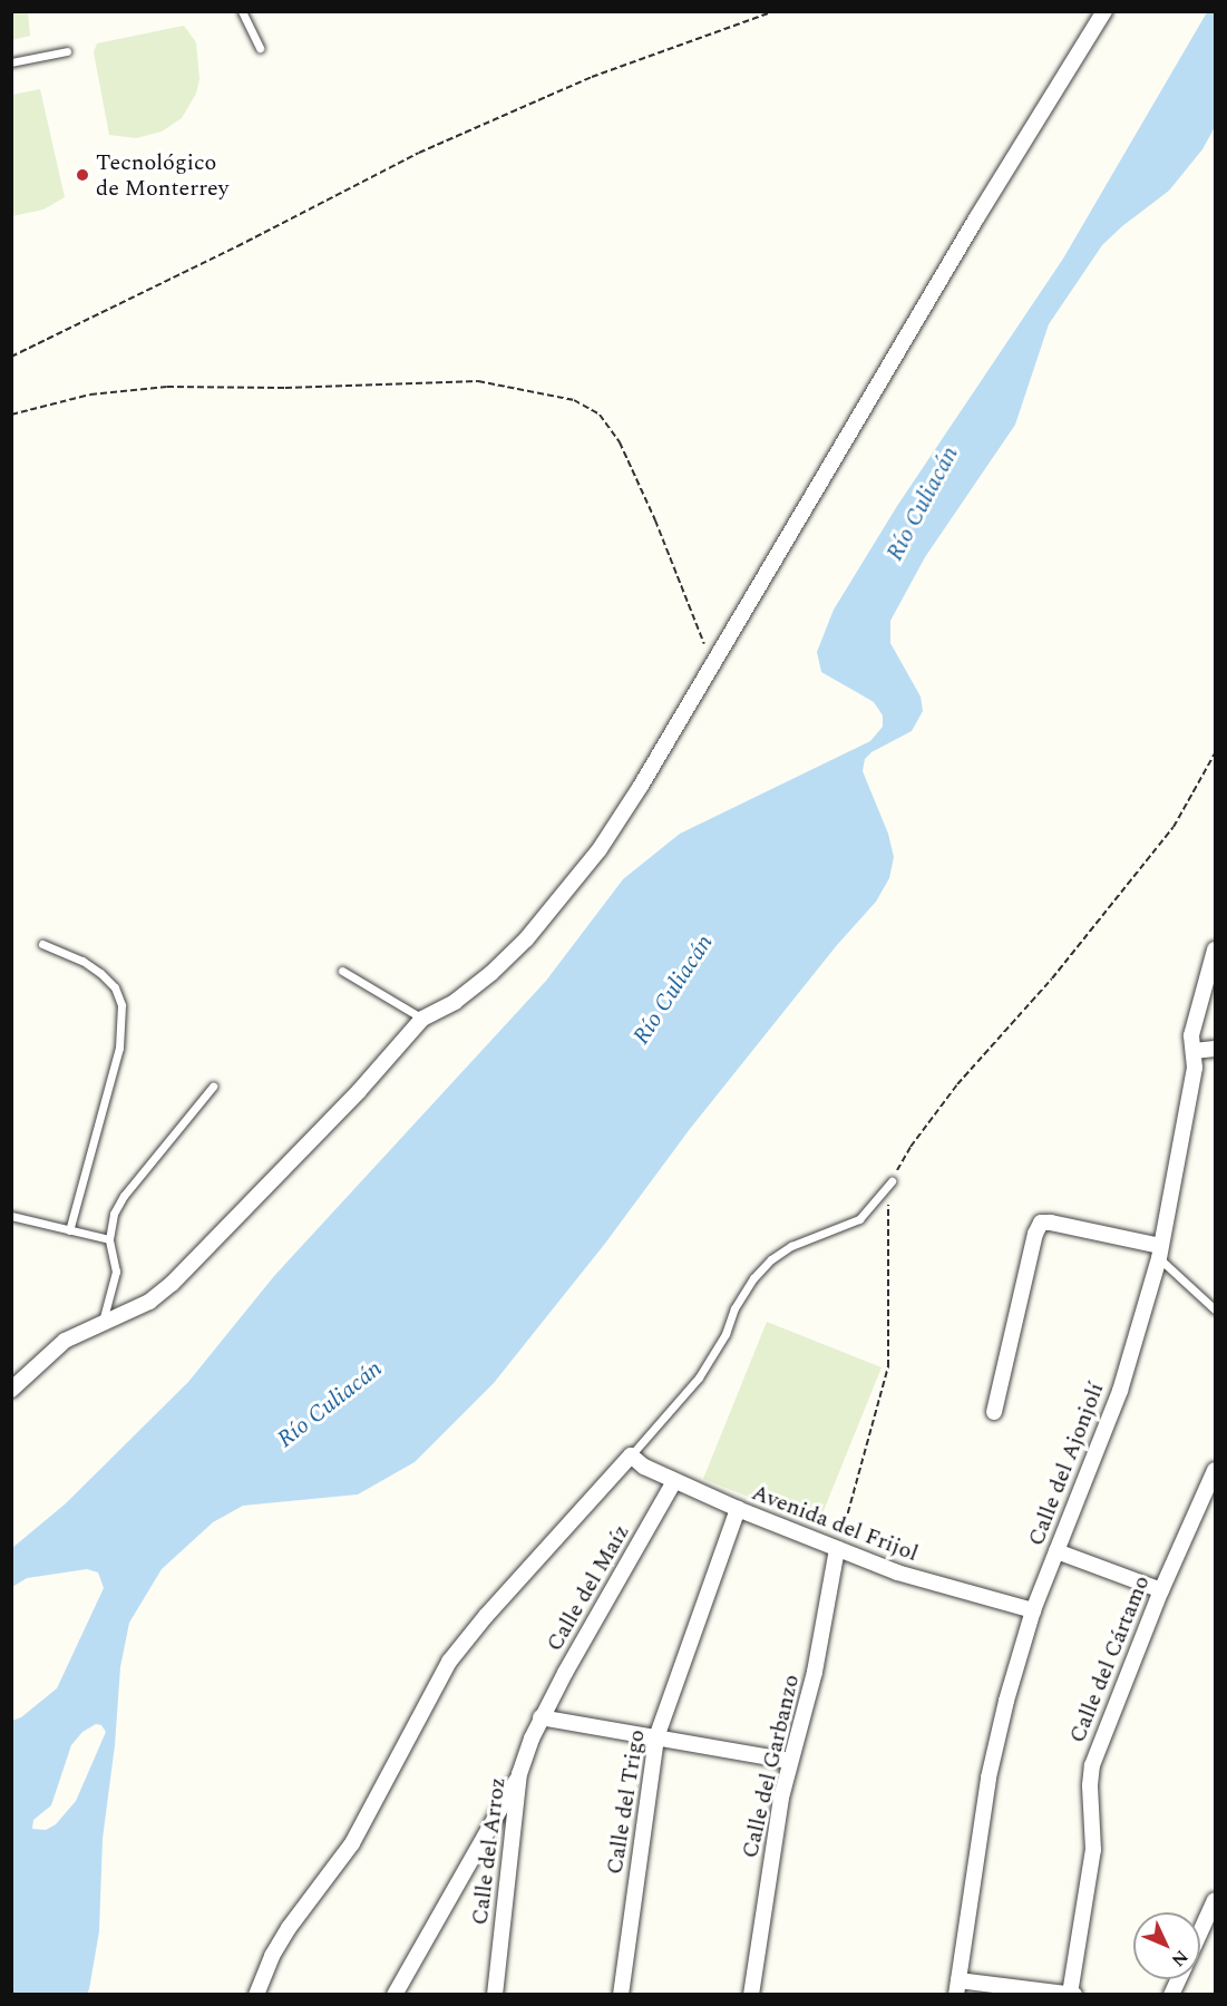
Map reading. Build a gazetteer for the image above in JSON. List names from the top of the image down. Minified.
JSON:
{"streets":{"street":["Calle del Ajonjolí","Avenida del Frijol","Calle del Maíz","Calle del Cártamo","Calle del Garbanzo","Calle del Trigo","Calle del Arroz"]},"crossings":[["Calle del Ajonjolí","Avenida del Frijol"],["Avenida del Frijol","Calle del Maíz"],["Avenida del Frijol","Calle del Garbanzo"],["Avenida del Frijol","Calle del Trigo"],["Calle del Maíz","Calle del Arroz"]],"water":["Río Culiacán"],"places":["Tecnológico de Monterrey"],"north":"bottom right"}
